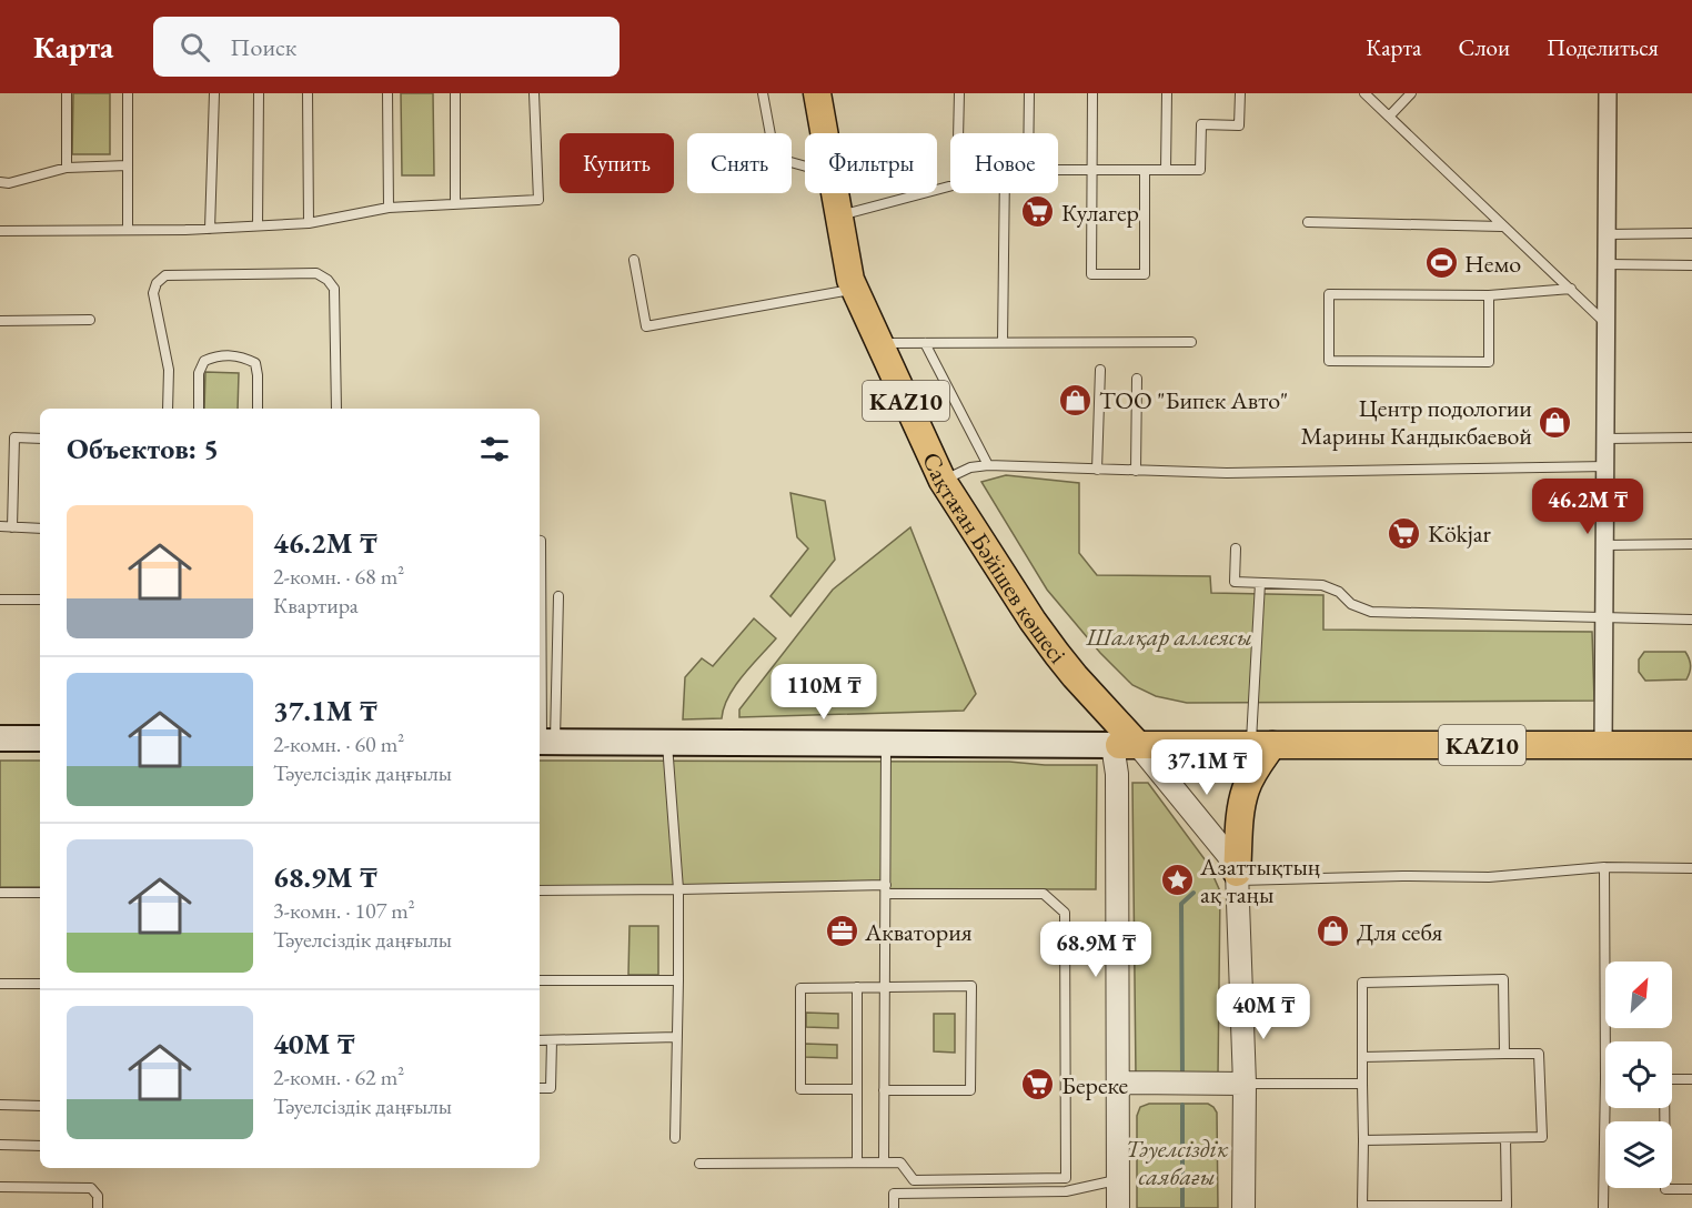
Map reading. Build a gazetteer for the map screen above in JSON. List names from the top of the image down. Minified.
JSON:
{"streets":{"main road":["KAZ10","Сақтаған Бәйішев көшесі"]},"crossings":[["KAZ10","Сақтаған Бәйішев көшесі"]],"parks":["Шалқар аллеясы","Тәуелсіздік саябағы"],"places":{"supermarket":["Кулагер","Kökjar","Береке"],"sports":["Немо"],"shop":["ТОО \"Бипек Авто\"","Центр подологии Марины Кандыкбаевой","Для себя"],"place":["Азаттықтың ақ таңы"],"office":["Акватория"]},"north":"top right","page":{"header":"Карта","search":"Поиск","nav":["Карта","Слои","Поделиться"],"chip":["Купить","Снять","Фильтры","Новое"],"heading":"Объектов: 5","price":["46.2M ₸","110M ₸","37.1M ₸","68.9M ₸","40M ₸"],"list":[{"name":"46.2M ₸","note":"2-комн. · 68 m² · Квартира"},{"name":"37.1M ₸","note":"2-комн. · 60 m² · Тәуелсіздік даңғылы"},{"name":"68.9M ₸","note":"3-комн. · 107 m² · Тәуелсіздік даңғылы"},{"name":"40M ₸","note":"2-комн. · 62 m² · Тәуелсіздік даңғылы"}]}}
